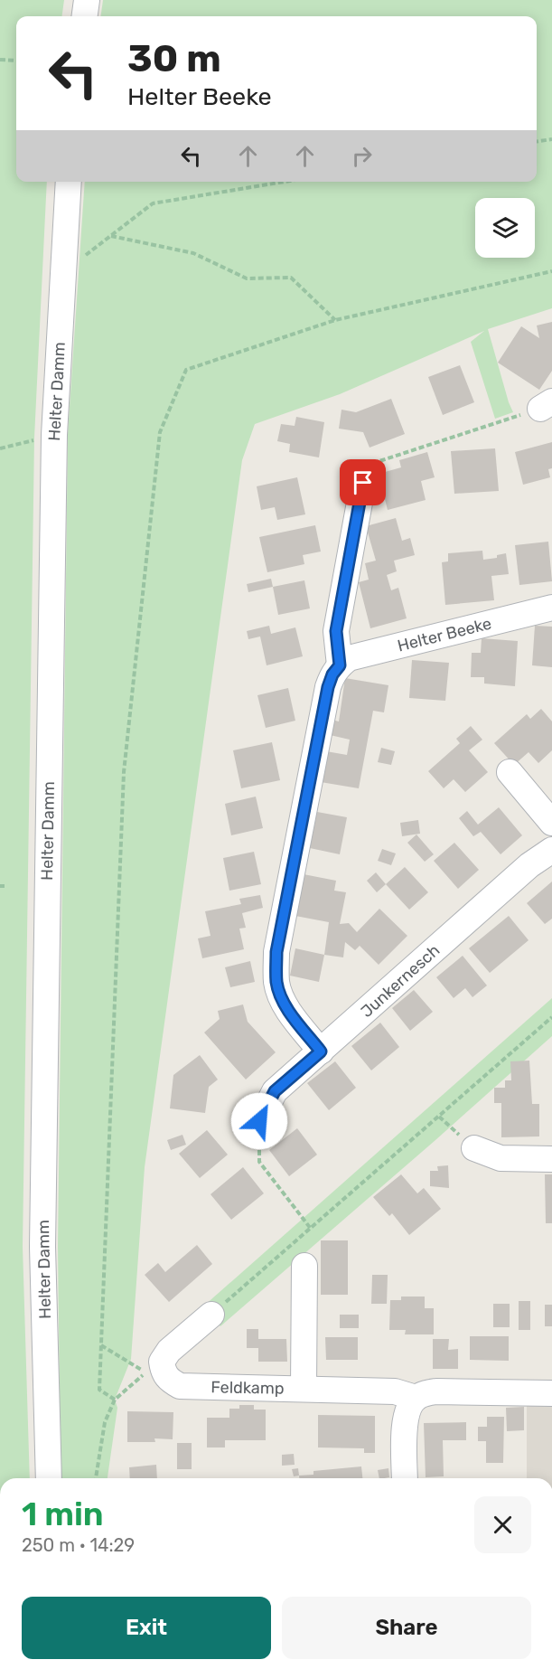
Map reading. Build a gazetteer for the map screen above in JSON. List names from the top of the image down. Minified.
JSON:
{"streets":{"street":["Helter Damm","Helter Beeke","Junkernesch","Feldkamp"]},"page":{"turn":["30 m","Helter Beeke"],"heading":["1 min","250 m · 14:29"],"buttons":["Exit","Share"]}}
